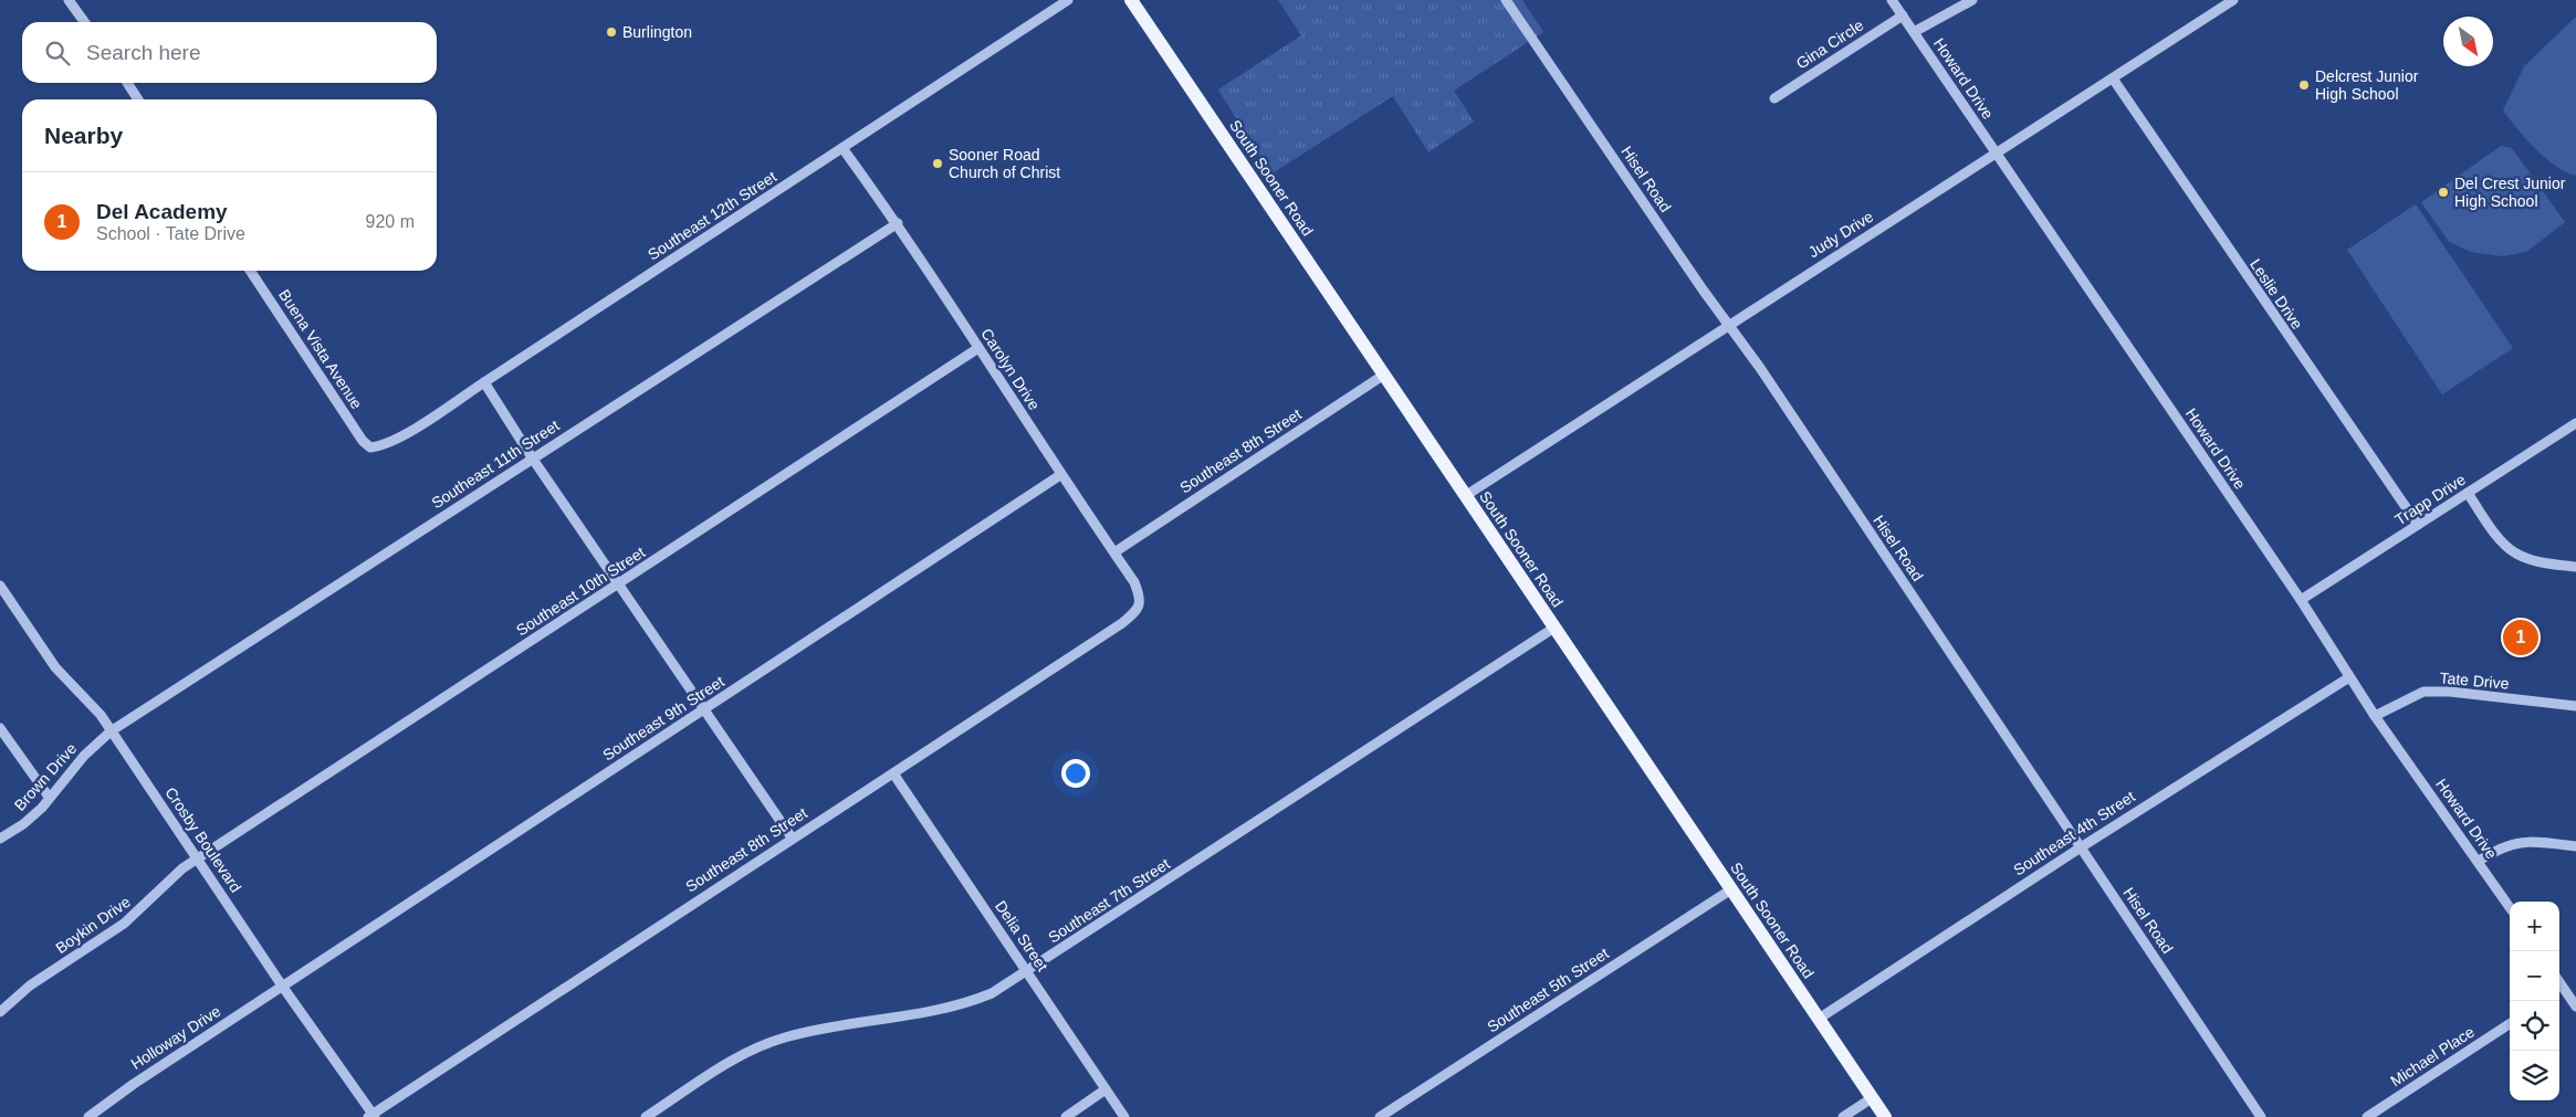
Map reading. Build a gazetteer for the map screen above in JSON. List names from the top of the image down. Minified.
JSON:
{"streets":{"main road":["South Sooner Road"],"street":["Gina Circle","Howard Drive","Hisel Road","Southeast 12th Street","Judy Drive","Leslie Drive","Buena Vista Avenue","Carolyn Drive","Southeast 8th Street","Southeast 11th Street","Trapp Drive","Southeast 10th Street","Tate Drive","Southeast 9th Street","Brown Drive","Southeast 4th Street","Crosby Boulevard","Southeast 7th Street","Boykin Drive","Delia Street","Southeast 5th Street","Holloway Drive","Michael Place"]},"crossings":[["Gina Circle","Howard Drive"],["Howard Drive","Judy Drive"],["Howard Drive","Trapp Drive"],["Howard Drive","Tate Drive"],["Howard Drive","Southeast 4th Street"],["South Sooner Road","Judy Drive"],["South Sooner Road","Southeast 8th Street"],["South Sooner Road","Southeast 4th Street"],["South Sooner Road","Southeast 7th Street"],["South Sooner Road","Southeast 5th Street"],["Hisel Road","Judy Drive"],["Hisel Road","Southeast 4th Street"],["Southeast 12th Street","Buena Vista Avenue"],["Southeast 12th Street","Carolyn Drive"],["Judy Drive","Leslie Drive"],["Leslie Drive","Trapp Drive"],["Carolyn Drive","Southeast 8th Street"],["Carolyn Drive","Southeast 11th Street"],["Carolyn Drive","Southeast 10th Street"],["Carolyn Drive","Southeast 9th Street"],["Southeast 8th Street","Crosby Boulevard"],["Southeast 8th Street","Delia Street"],["Southeast 11th Street","Brown Drive"],["Southeast 11th Street","Crosby Boulevard"],["Southeast 10th Street","Crosby Boulevard"],["Southeast 10th Street","Boykin Drive"],["Southeast 9th Street","Crosby Boulevard"],["Southeast 9th Street","Holloway Drive"],["Brown Drive","Crosby Boulevard"],["Crosby Boulevard","Boykin Drive"],["Crosby Boulevard","Holloway Drive"],["Southeast 7th Street","Delia Street"]],"places":["Burlington","Delcrest Junior High School","Sooner Road Church of Christ","Del Crest Junior High School"],"north":"bottom right","page":{"search":"Search here","heading":"Nearby","list":[{"mark":"1","name":"Del Academy","note":"School · Tate Drive","value":"920 m"}],"pins":"1","map_buttons":["+","−"]}}
